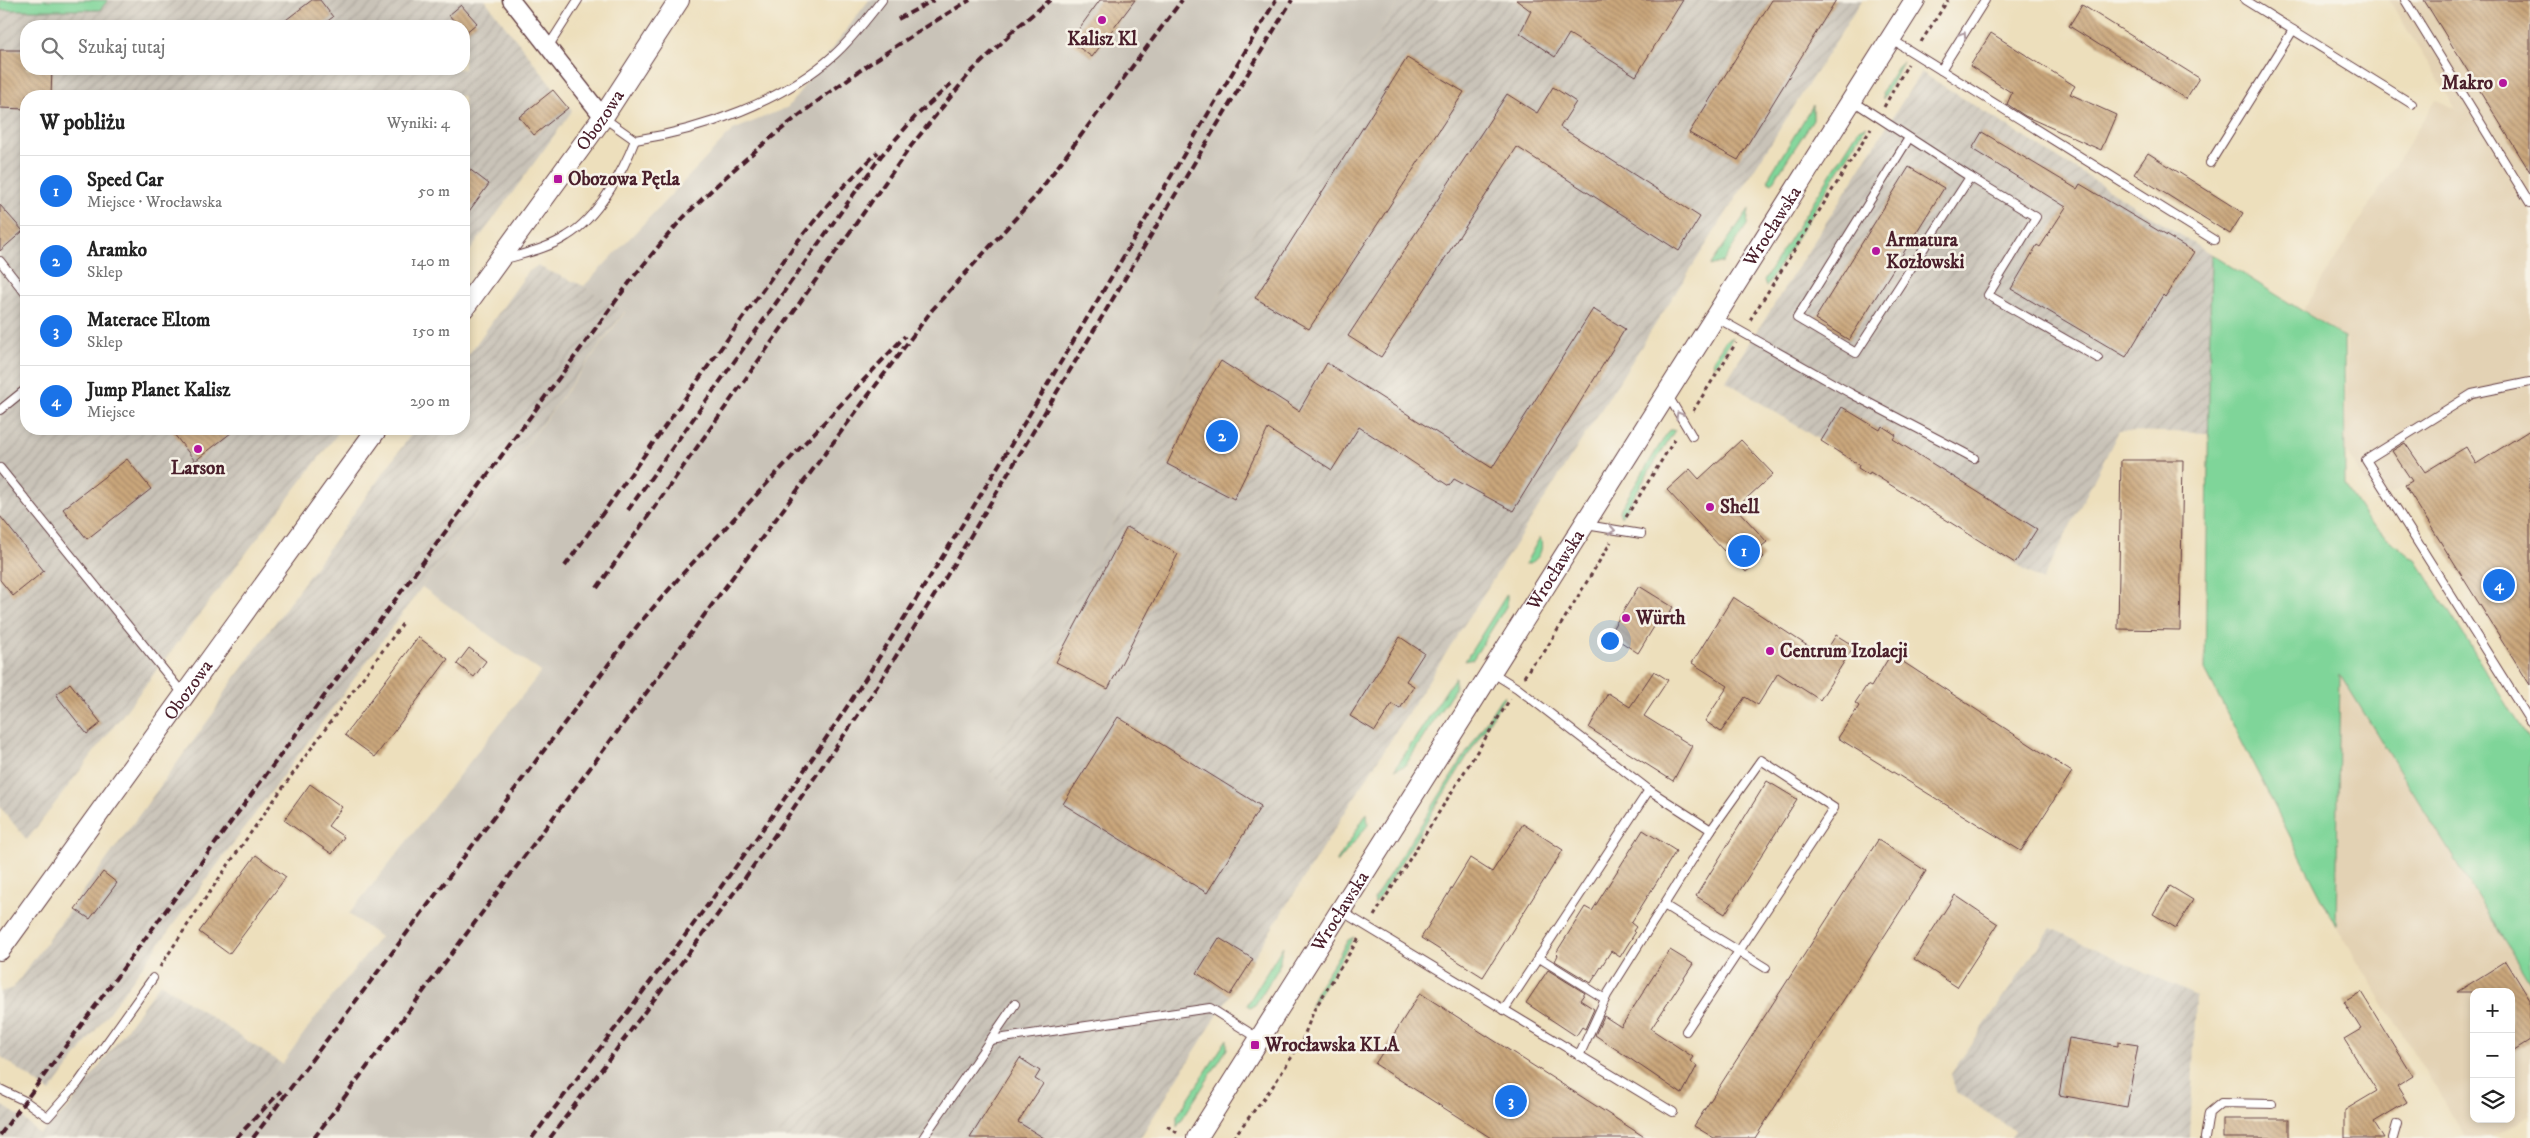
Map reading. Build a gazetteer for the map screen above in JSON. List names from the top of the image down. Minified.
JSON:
{"streets":{"street":["Obozowa","Wrocławska"]},"places":{"other":["Kalisz Kl","Makro","Armatura Kozłowski","Larson","Shell","Würth","Centrum Izolacji"],"transit":["Obozowa Pętla","Wrocławska KLA"]},"page":{"search":"Szukaj tutaj","heading":["W pobliżu","Wyniki: 4"],"list":[{"mark":"1","name":"Speed Car","note":"Miejsce · Wrocławska","value":"50 m"},{"mark":"2","name":"Aramko","note":"Sklep","value":"140 m"},{"mark":"3","name":"Materace Eltom","note":"Sklep","value":"150 m"},{"mark":"4","name":"Jump Planet Kalisz","note":"Miejsce","value":"290 m"}],"pins":["2","1","4","3"],"map_buttons":["+","−"]}}
